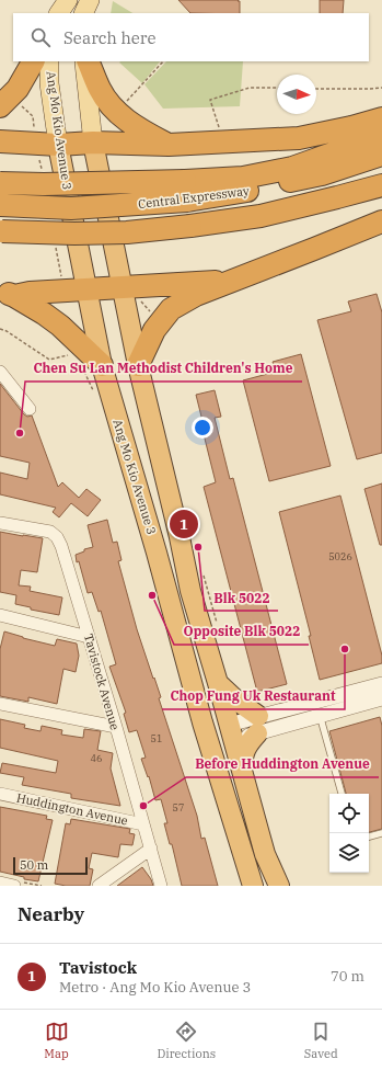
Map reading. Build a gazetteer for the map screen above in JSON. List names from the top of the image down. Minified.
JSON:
{"streets":{"highway":["Ang Mo Kio Avenue 3","Central Expressway"],"street":["Tavistock Avenue","Huddington Avenue"]},"crossings":[["Tavistock Avenue","Huddington Avenue"]],"places":["Chen Su Lan Methodist Children's Home","Blk 5022","Opposite Blk 5022","Chop Fung Uk Restaurant","Before Huddington Avenue"],"house_numbers":["5026","51","46","57"],"scale_bar":"50 m","north":"right","page":{"search":"Search here","pins":"1","scale":"50 m","heading":"Nearby","list":[{"mark":"1","name":"Tavistock","note":"Metro · Ang Mo Kio Avenue 3","value":"70 m"}],"nav":["Map","Directions","Saved"]}}
